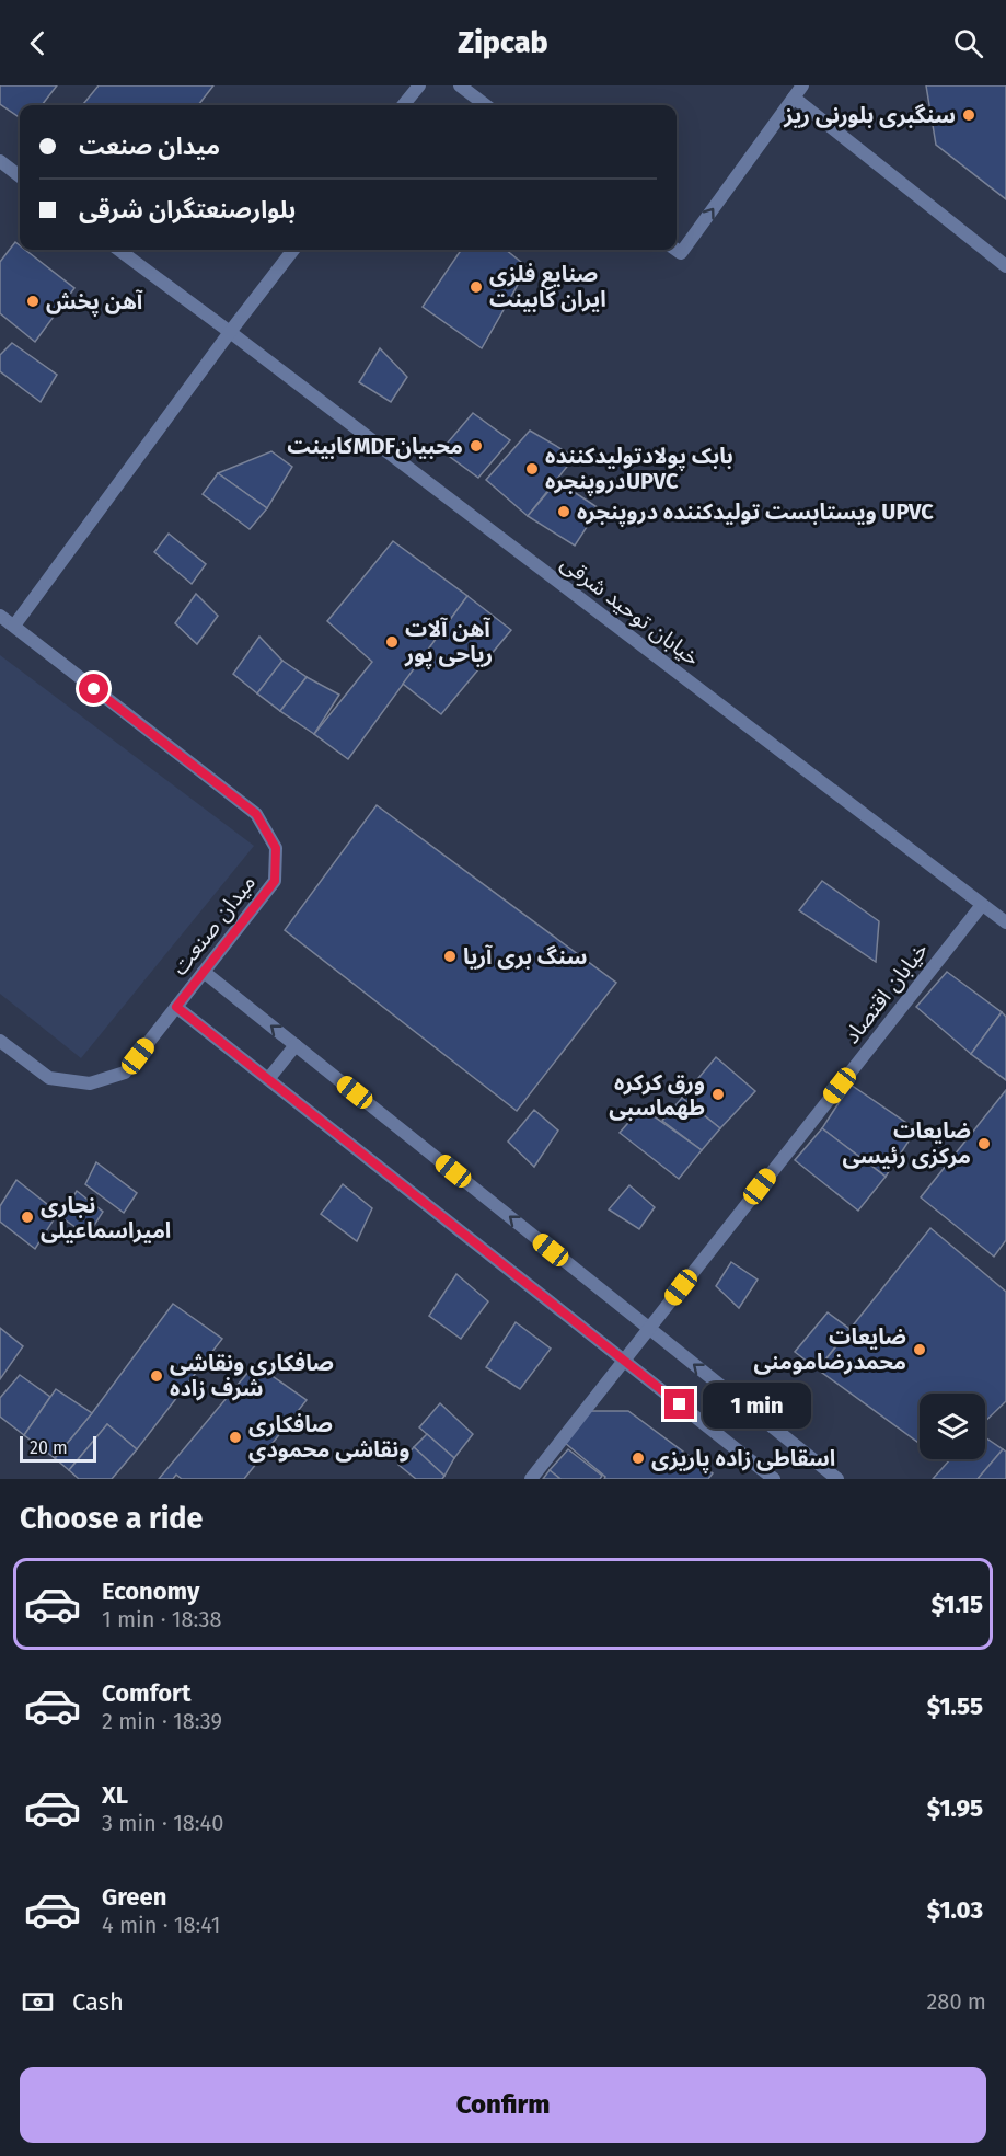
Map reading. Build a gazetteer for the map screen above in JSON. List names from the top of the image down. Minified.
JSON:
{"streets":{"street":["خیابان توحید شرقی","میدان صنعت","خیابان اقتصاد"]},"crossings":[["خیابان توحید شرقی","خیابان اقتصاد"]],"places":["سنگبری بلورنی ریز","صنایع فلزی ایران کابینت","آهن پخش","کابینتMDFمحبیان","بابک پولادتولیدکننده دروپنجرهUPVC","ویستابست تولیدکننده دروپنجره UPVC","آهن آلات ریاحی پور","سنگ بری آریا","ورق کرکره طهماسبی","ضایعات مرکزی رئیسی","نجاری امیراسماعیلی","ضایعات محمدرضامومنی","صافکاری ونقاشی شرف زاده","صافکاری ونقاشی محمودی","اسقاطی زاده پاریزی"],"scale_bar":"20 m","page":{"header":"Zipcab","banner":["میدان صنعت","بلوارصنعتگران شرقی"],"bubble":"1 min","scale":"20 m","heading":"Choose a ride","list":[{"name":"Economy","note":"1 min · 18:38","value":"$1.15"},{"name":"Comfort","note":"2 min · 18:39","value":"$1.55"},{"name":"XL","note":"3 min · 18:40","value":"$1.95"},{"name":"Green","note":"4 min · 18:41","value":"$1.03"}],"pay":["Cash","280 m"],"buttons":"Confirm"}}
